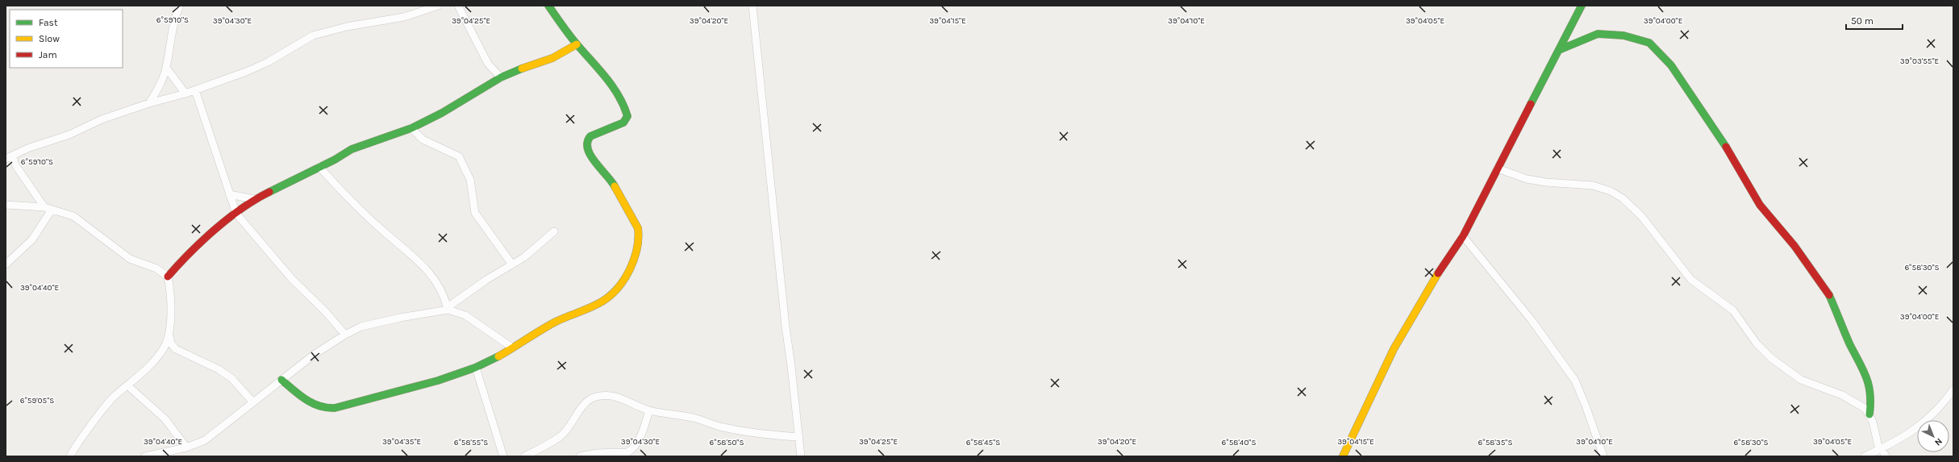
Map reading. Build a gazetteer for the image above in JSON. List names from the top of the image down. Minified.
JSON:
{"legend":["Fast","Slow","Jam"],"scale_bar":"50 m","north":"bottom right","coordinates":["6°59'10\"S","39°04'30\"E","39°04'25\"E","39°04'20\"E","39°04'15\"E","39°04'10\"E","39°04'05\"E","39°04'00\"E","39°03'55\"E","6°58'30\"S","39°04'40\"E","6°59'05\"S","39°04'35\"E","6°58'55\"S","6°58'50\"S","6°58'45\"S","6°58'40\"S","6°58'35\"S"]}
